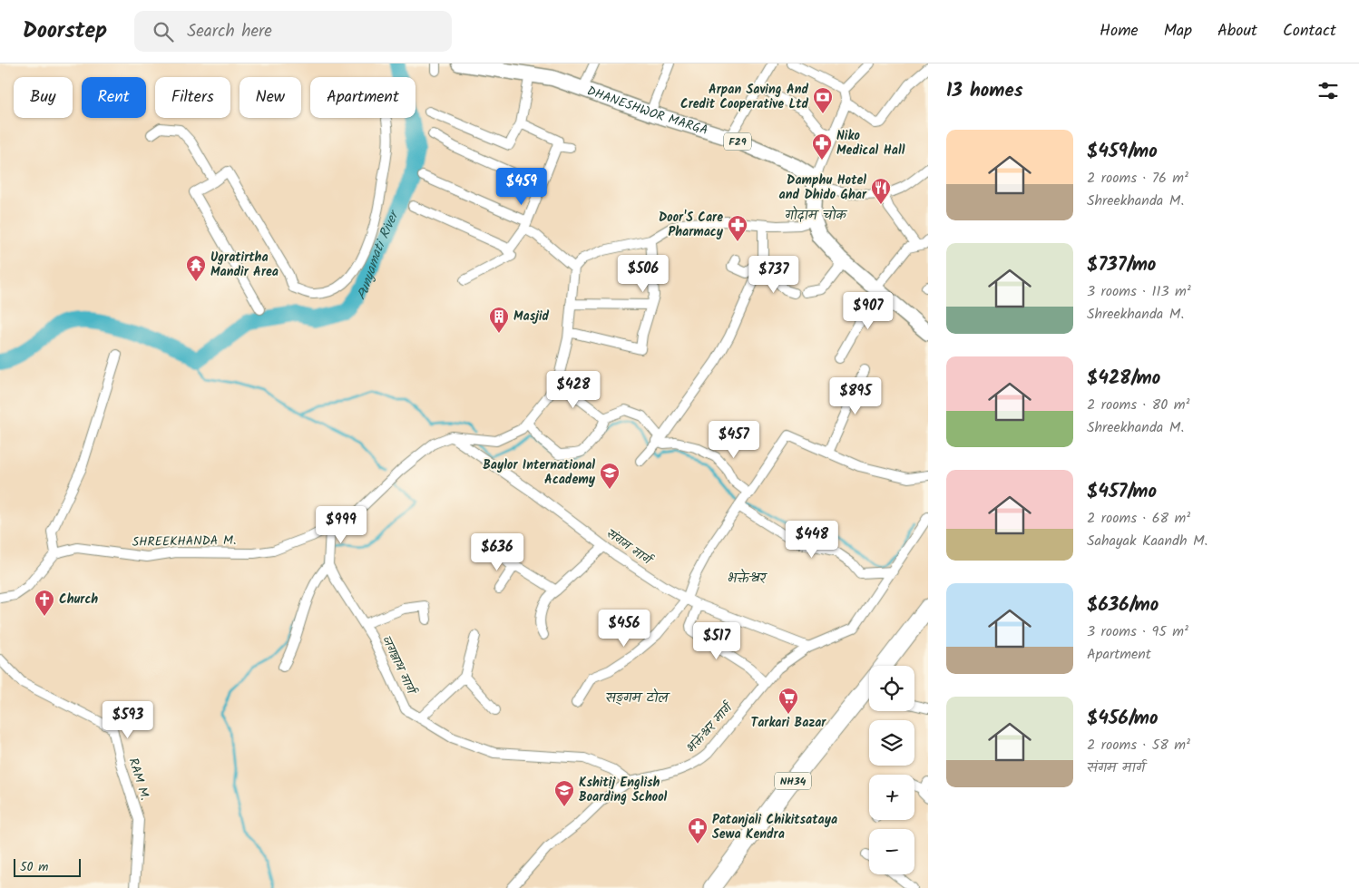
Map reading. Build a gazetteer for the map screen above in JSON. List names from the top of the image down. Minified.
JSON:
{"streets":{"highway":["NH34"],"main road":["DHANESHWOR MARGA","F29"],"street":["SHREEKHANDA M.","संगम मार्ग","जगन्नाथ मार्ग","भक्तेश्वर मार्ग","RAM M."]},"crossings":[["SHREEKHANDA M.","संगम मार्ग"],["संगम मार्ग","भक्तेश्वर मार्ग"],["जगन्नाथ मार्ग","भक्तेश्वर मार्ग"]],"districts":["गाेदाम चाेक","भक्तेश्वर","सङ्गम टोल"],"water":["Punyamati River"],"places":{"bank":["Arpan Saving And Credit Cooperative Ltd"],"pharmacy":["Niko Medical Hall","Door'S Care Pharmacy","Patanjali Chikitsataya Sewa Kendra"],"restaurant":["Damphu Hotel and Dhido Ghar"],"temple":["Ugratirtha Mandir Area"],"building":["Masjid"],"school or university":["Baylor International Academy","Kshitij English Boarding School"],"church":["Church"],"supermarket":["Tarkari Bazar"]},"scale_bar":"50 m","page":{"header":"Doorstep","search":"Search here","nav":["Home","Map","About","Contact"],"heading":"13 homes","chip":["Buy","Rent","Filters","New","Apartment"],"list":[{"name":"$459/mo","note":"2 rooms · 76 m² · Shreekhanda M."},{"name":"$737/mo","note":"3 rooms · 113 m² · Shreekhanda M."},{"name":"$428/mo","note":"2 rooms · 80 m² · Shreekhanda M."},{"name":"$457/mo","note":"2 rooms · 68 m² · Sahayak Kaandh M."},{"name":"$636/mo","note":"3 rooms · 95 m² · Apartment"},{"name":"$456/mo","note":"2 rooms · 58 m² · संगम मार्ग"}],"price":["$459","$506","$737","$907","$428","$895","$457","$999","$448","$636","$456","$517","$593"],"map_buttons":["+","−"],"scale":"50 m"}}
